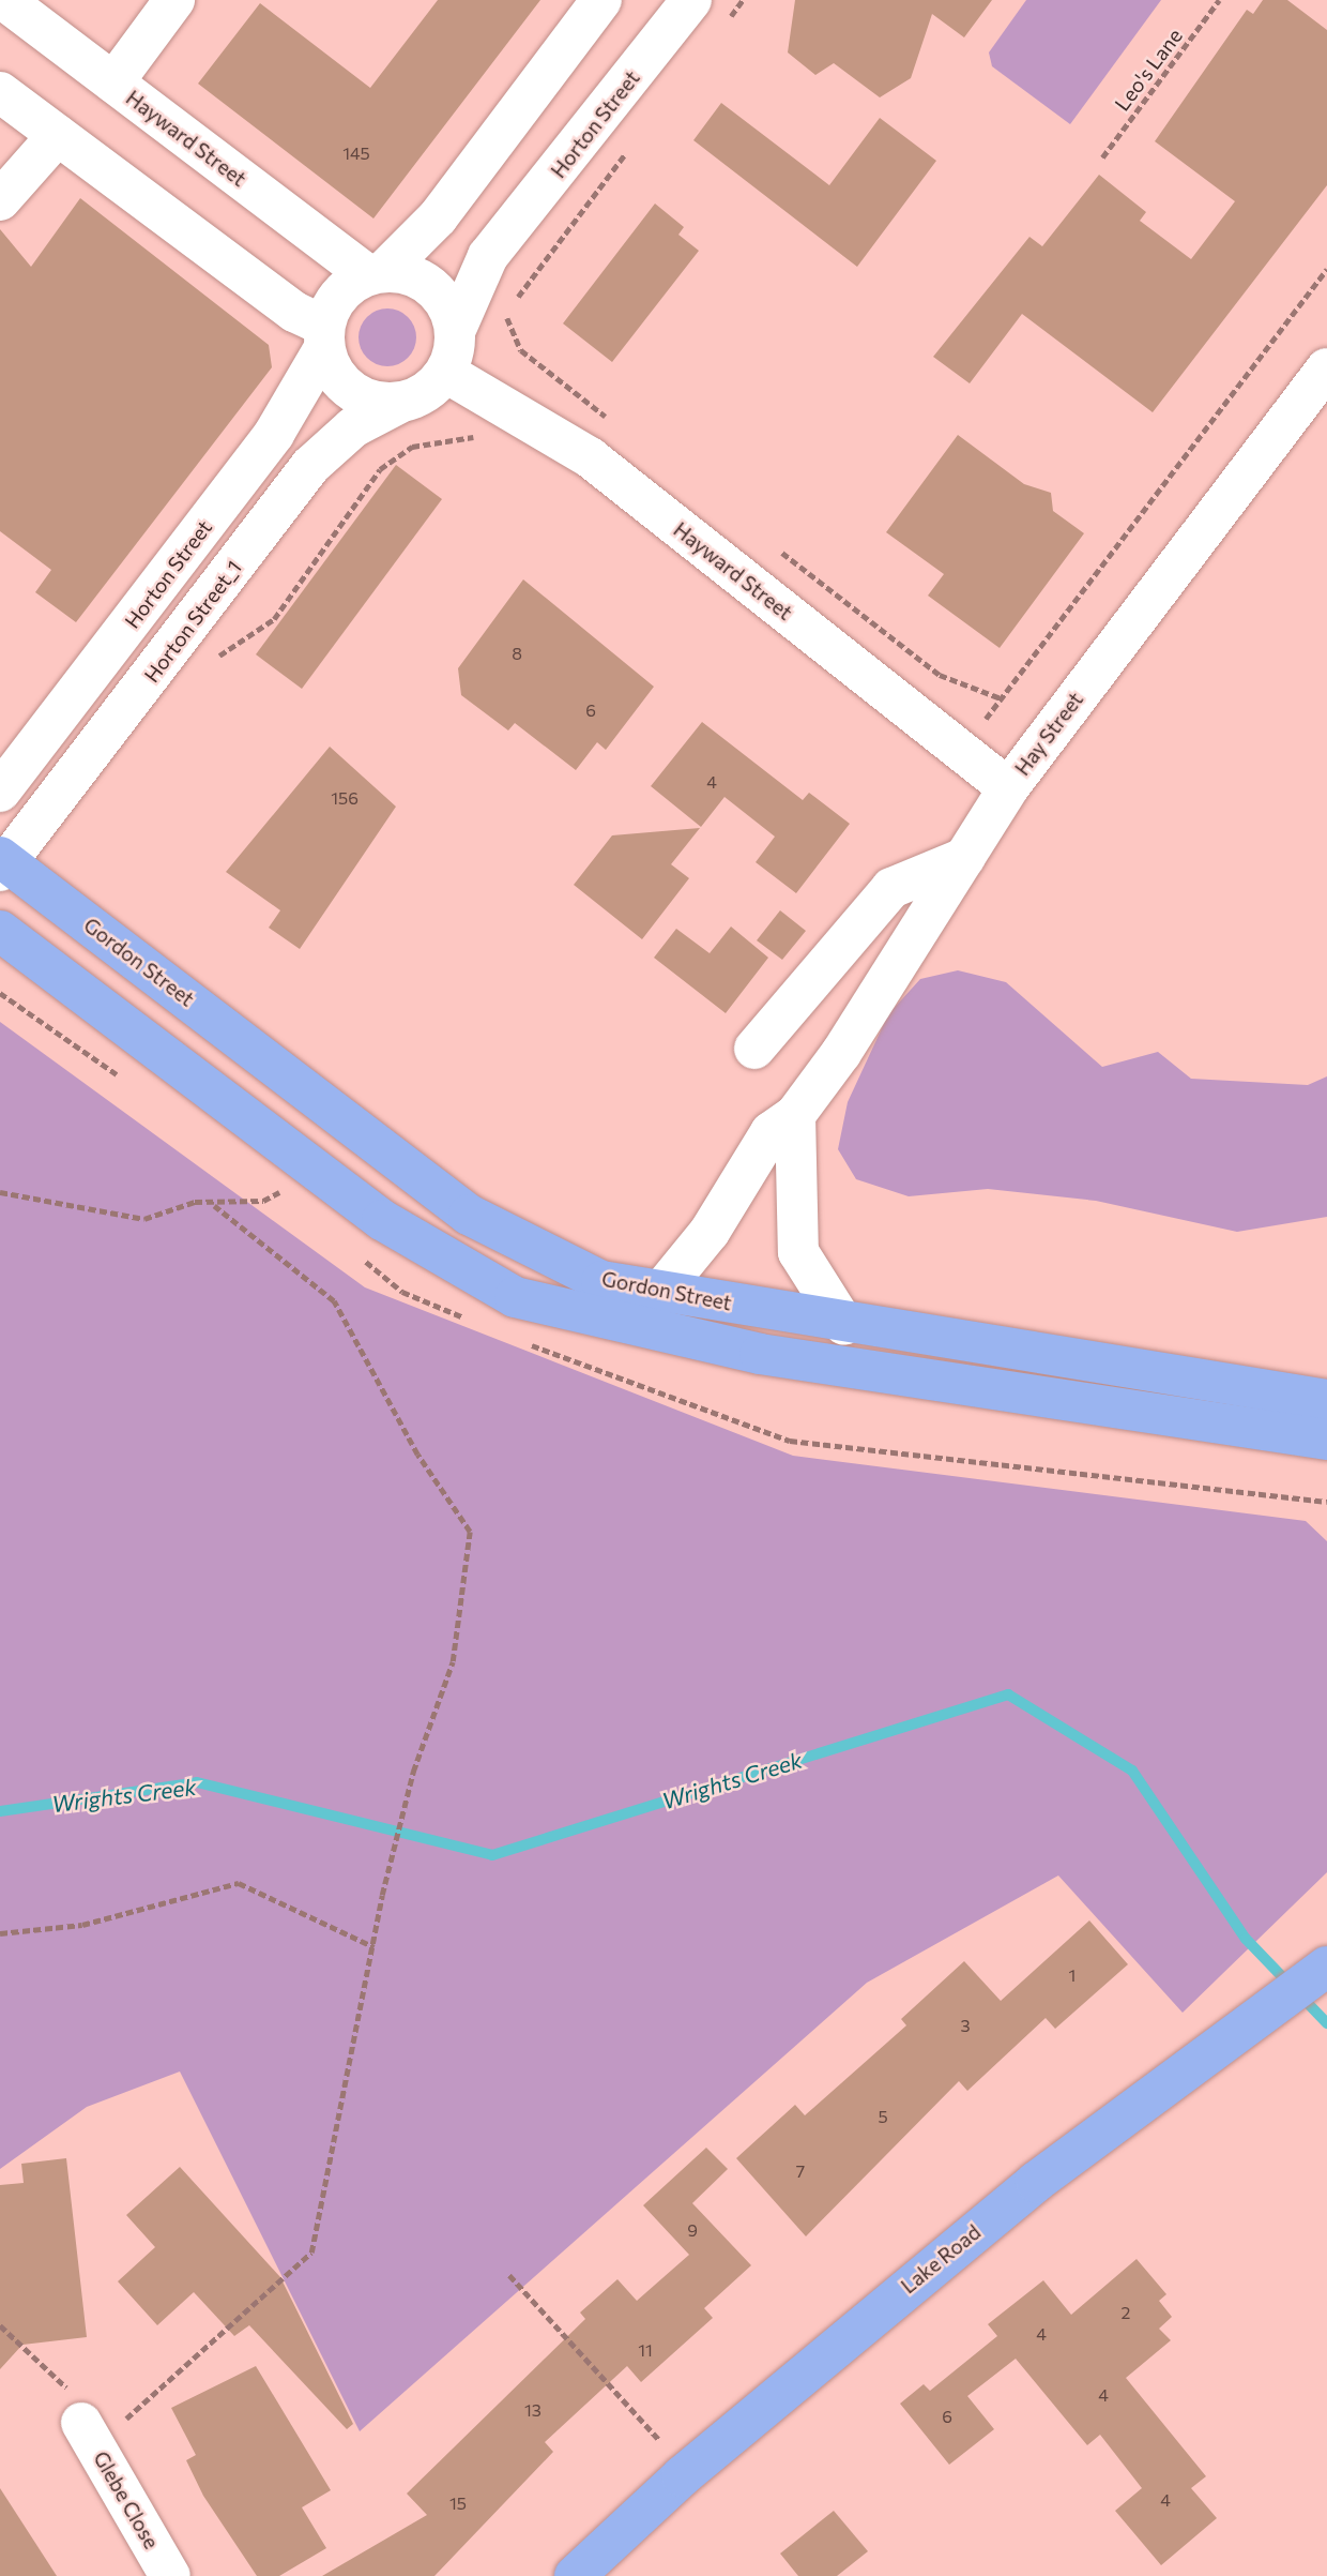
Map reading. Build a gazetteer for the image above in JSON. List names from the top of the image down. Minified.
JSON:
{"streets":{"main road":["Gordon Street","Lake Road"],"street":["Horton Street","Hayward Street","Horton Street_1","Hay Street","Glebe Close"],"path":["Leo's Lane"]},"crossings":[["Horton Street","Hayward Street"],["Horton Street","Horton Street_1"],["Hayward Street","Horton Street_1"],["Hayward Street","Hay Street"],["Horton Street_1","Gordon Street"],["Hay Street","Gordon Street"]],"water":["Wrights Creek"],"house_numbers":["145","8","6","4","156","1","3","5","7","9","2","4","11","4","13","6","4","15"]}
